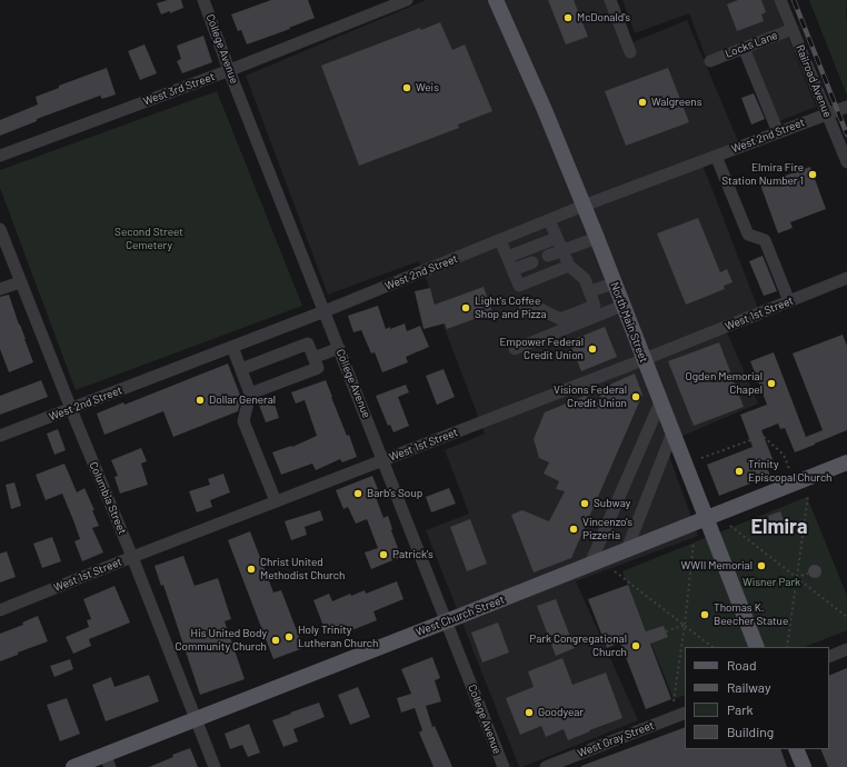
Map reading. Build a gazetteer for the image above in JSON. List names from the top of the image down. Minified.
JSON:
{"streets":{"main road":["North Main Street","West Church Street"],"street":["Locks Lane","College Avenue","Railroad Avenue","West 3rd Street","West 2nd Street","West 1st Street","Columbia Street","West Gray Street"]},"crossings":[["Locks Lane","Railroad Avenue"],["College Avenue","West 3rd Street"],["College Avenue","West 2nd Street"],["College Avenue","West 1st Street"],["College Avenue","West Church Street"],["Railroad Avenue","West 2nd Street"],["West 2nd Street","North Main Street"],["West 2nd Street","Columbia Street"],["West 1st Street","North Main Street"],["West 1st Street","Columbia Street"],["North Main Street","West Church Street"],["Columbia Street","West Church Street"]],"districts":["Elmira"],"parks":["Second Street Cemetery","Wisner Park"],"places":["McDonald's","Weis","Walgreens","Elmira Fire Station Number 1","Light's Coffee Shop and Pizza","Empower Federal Credit Union","Ogden Memorial Chapel","Visions Federal Credit Union","Dollar General","Trinity Episcopal Church","Barb’s Soup","Subway","Vincenzo’s Pizzeria","Patrick's","WWII Memorial","Christ United Methodist Church","Thomas K. Beecher Statue","Holy Trinity Lutheran Church","His United Body Community Church","Park Congregational Church","Goodyear"],"legend":["Road","Railway","Park","Building"]}
